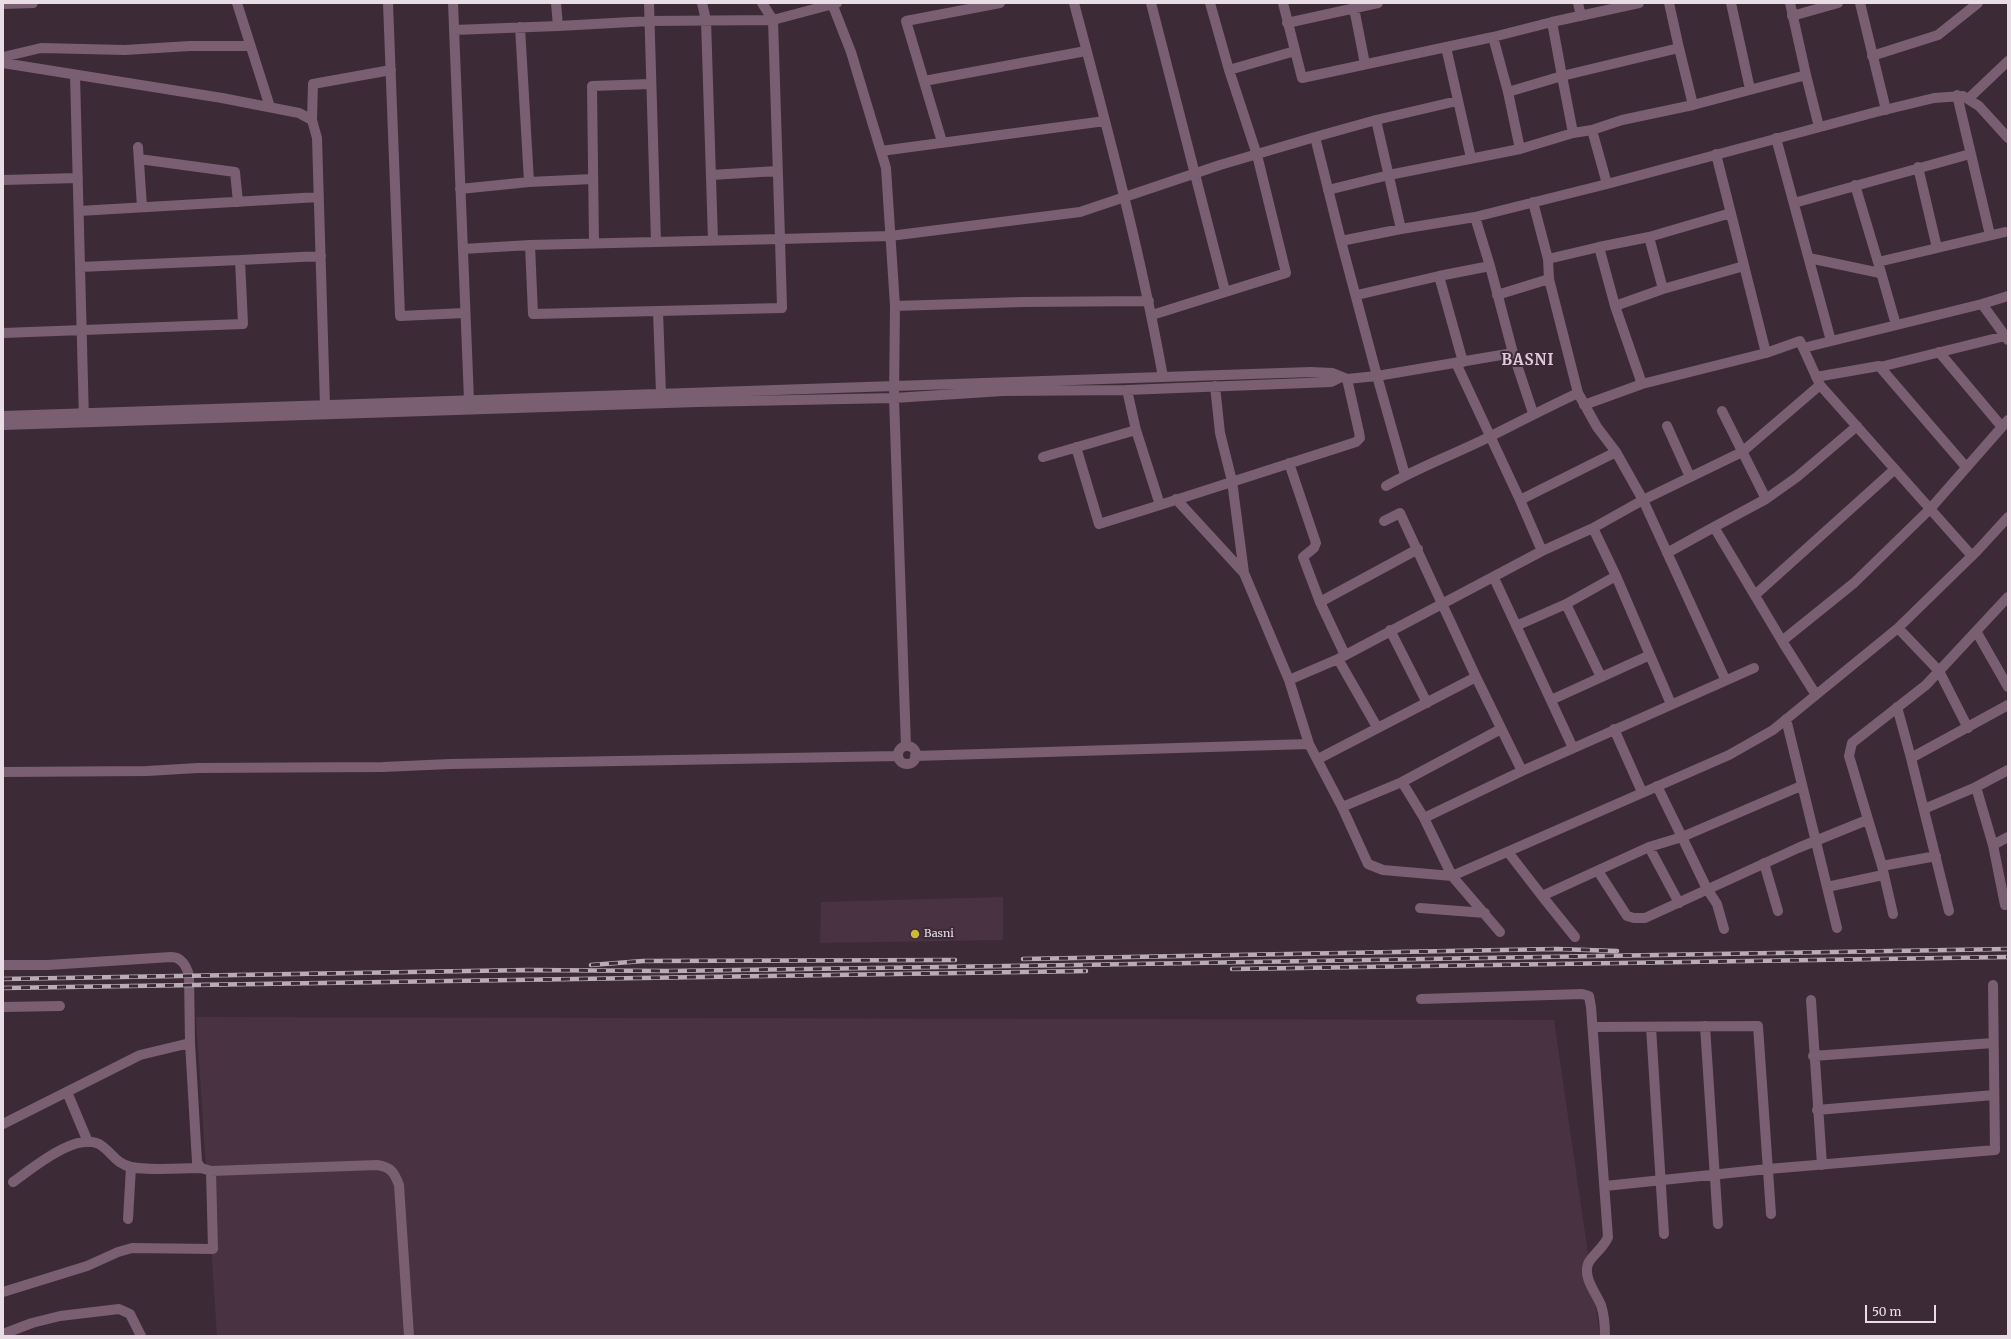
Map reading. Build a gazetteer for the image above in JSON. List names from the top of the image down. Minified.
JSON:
{"districts":["BASNI"],"places":["Basni"],"scale_bar":"50 m"}
